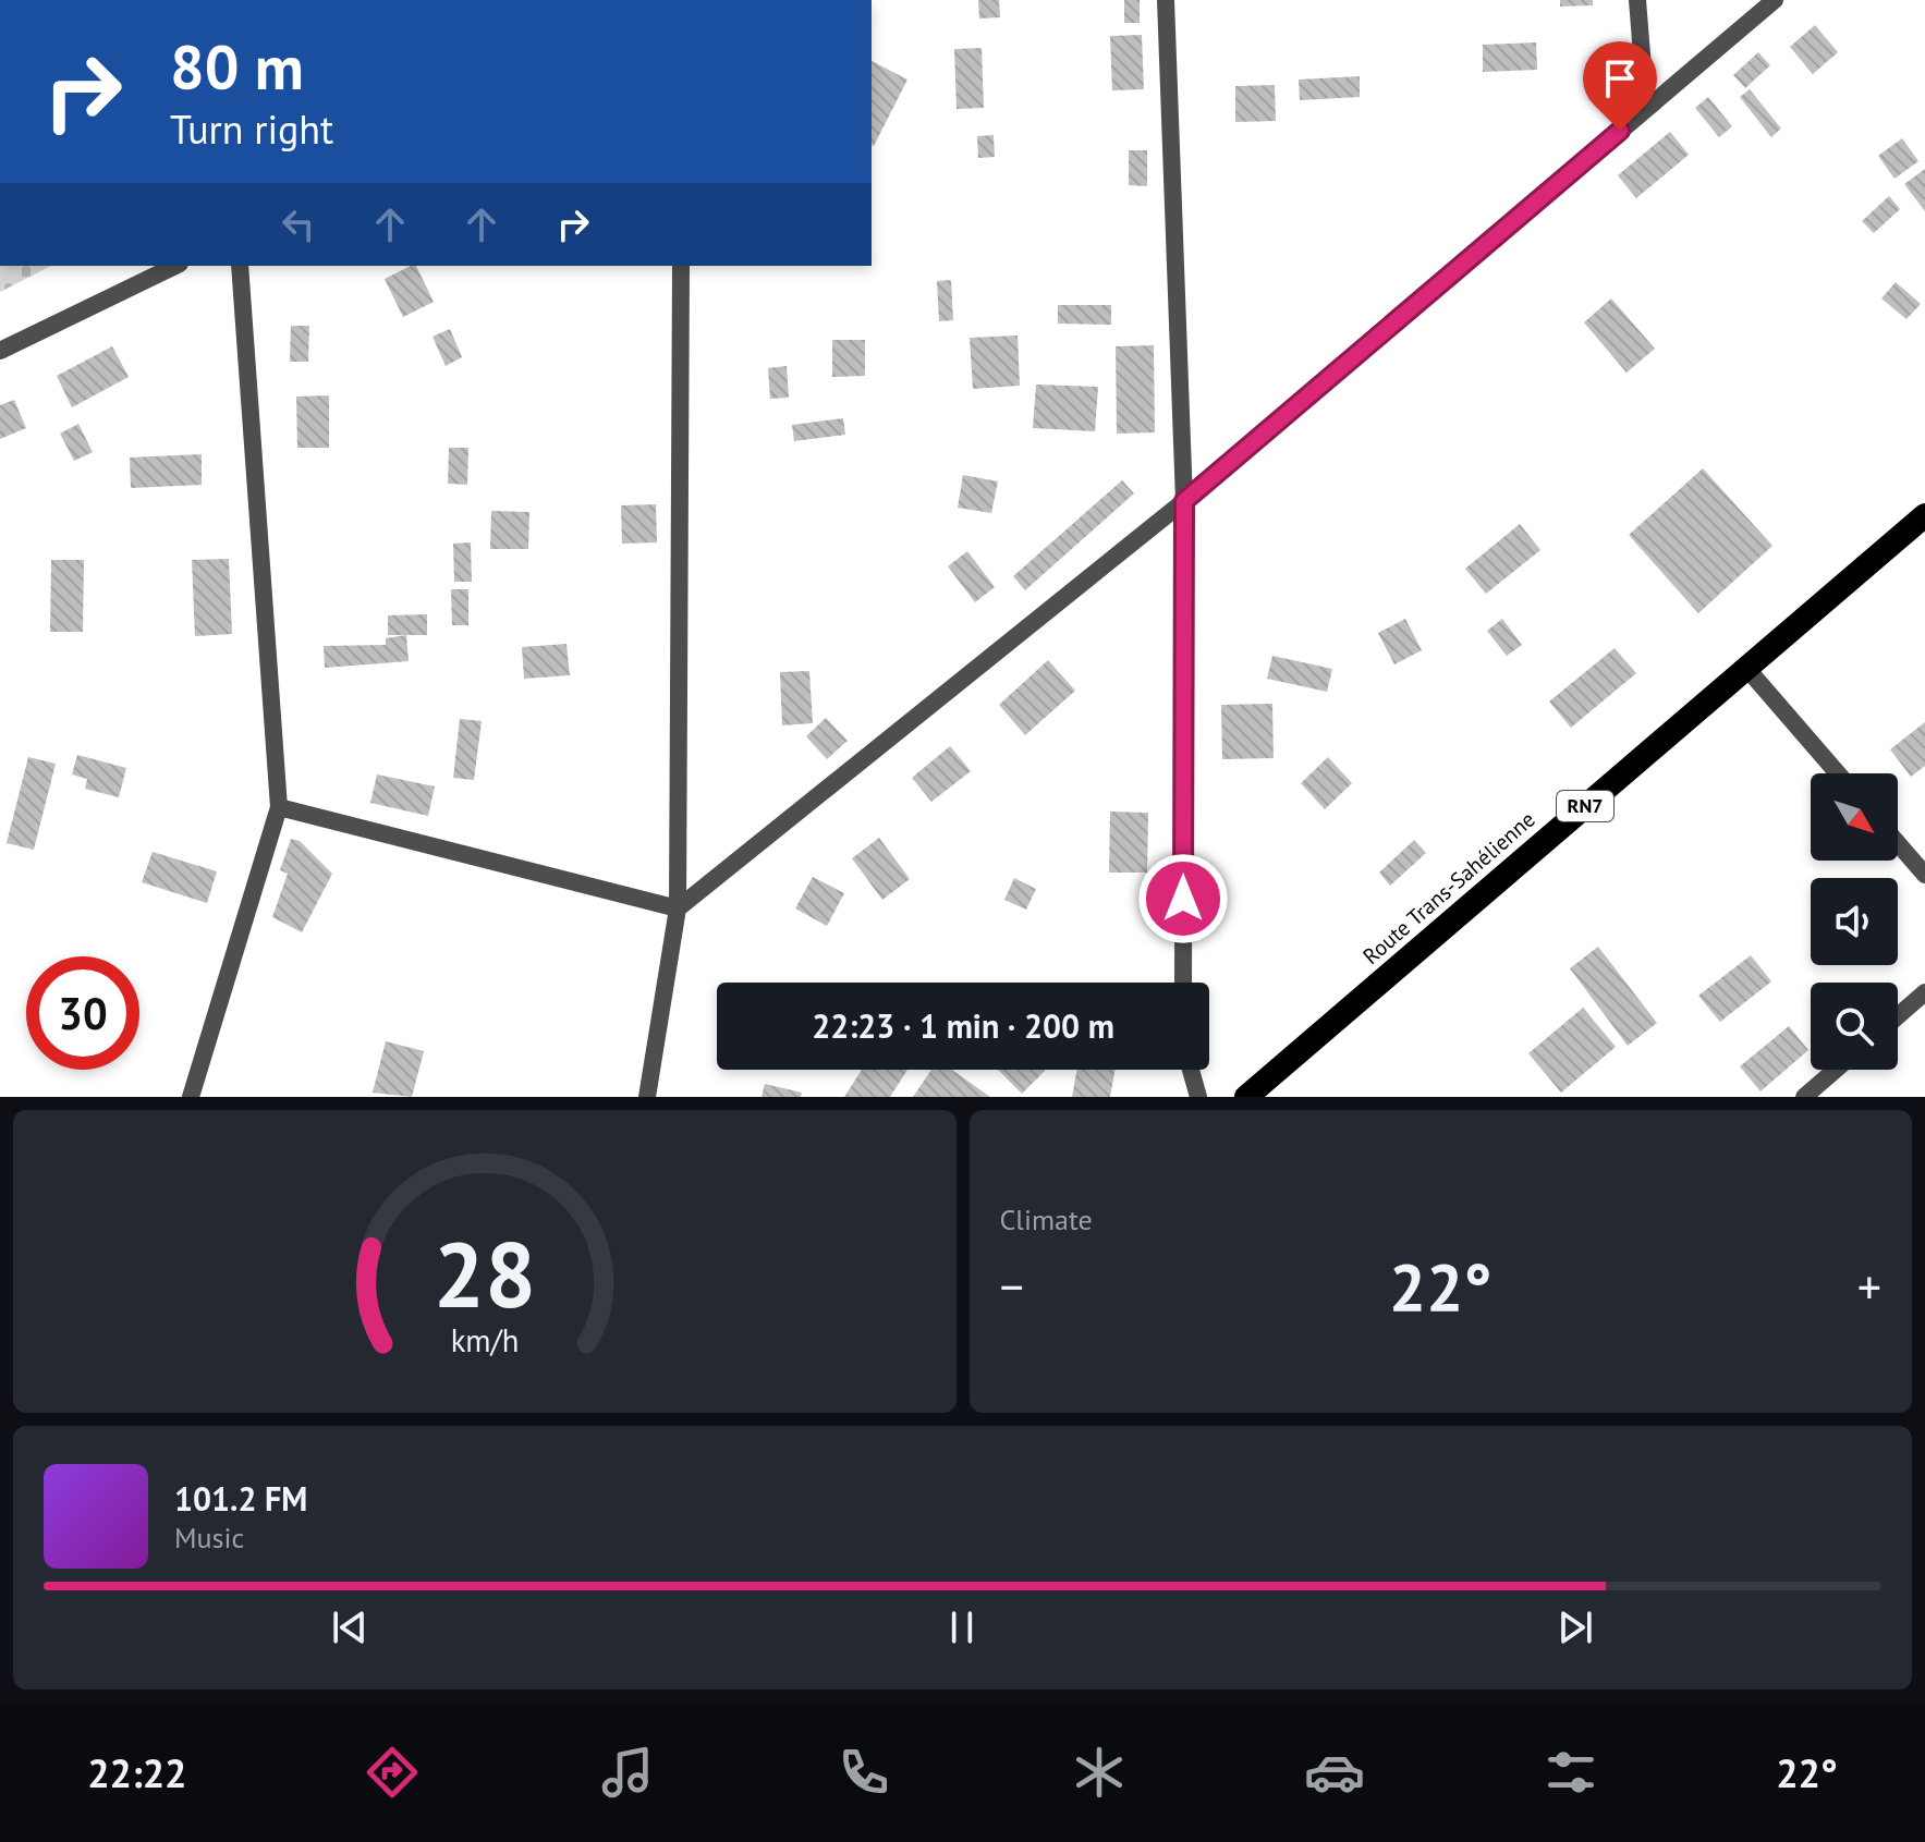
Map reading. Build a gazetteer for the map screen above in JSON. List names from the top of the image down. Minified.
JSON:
{"streets":{"highway":["RN7","Route Trans-Sahélienne"]},"north":"bottom right","page":{"turn":["80 m","Turn right"],"limit":"30","trip":"22:23 · 1 min · 200 m","tile":"Climate","heat":["−","22°","+"],"song":["101.2 FM","Music"],"tabs":["22:22","22°"],"gauge":["28","km/h"]}}
